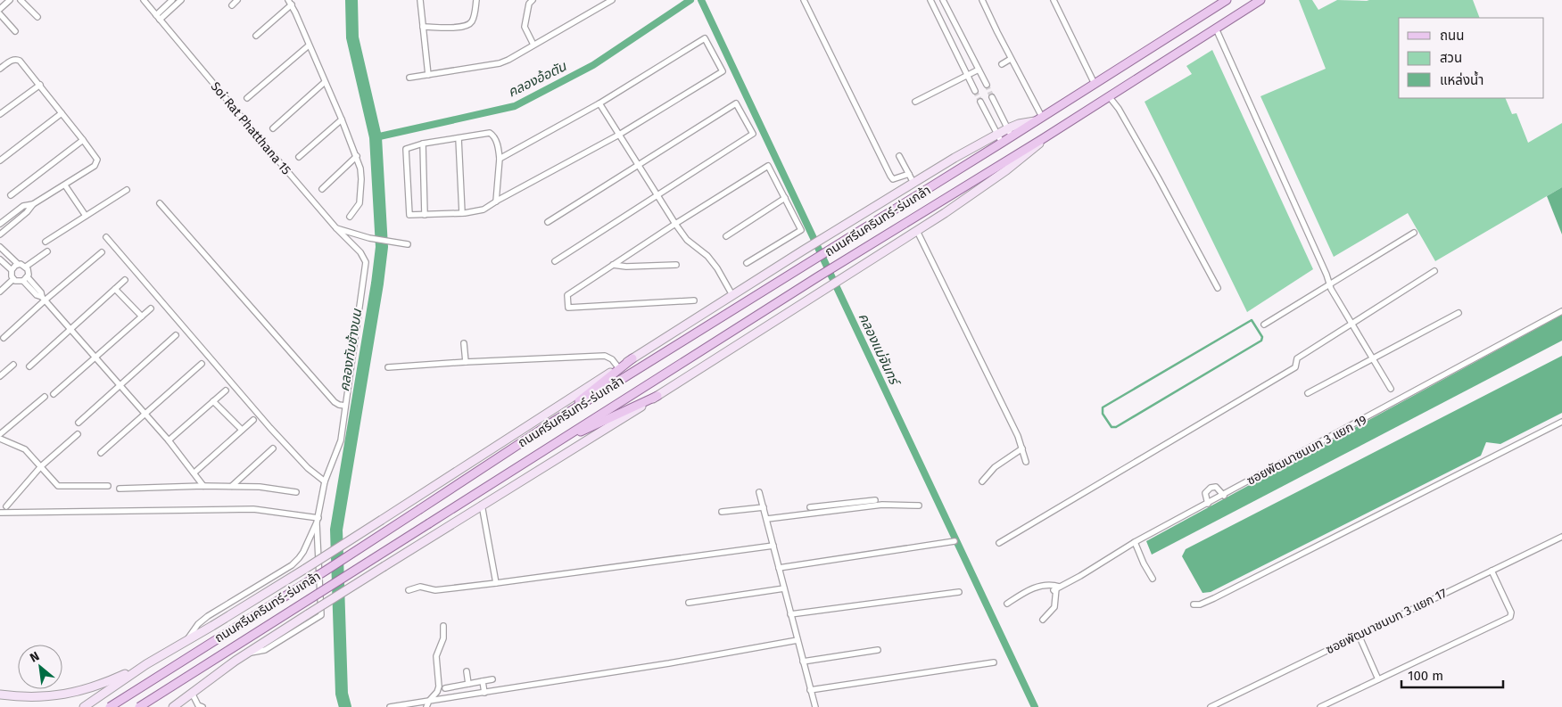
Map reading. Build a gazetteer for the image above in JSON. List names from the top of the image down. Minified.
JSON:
{"streets":{"main road":["ถนนศรีนครินทร์-ร่มเกล้า"],"street":["Soi Rat Phatthana 15","ซอยพัฒนาชนบท 3 แยก 19","ซอยพัฒนาชนบท 3 แยก 17"]},"water":["คลองอ้อตัน","คลองแม่จันทร์","คลองทับช้างบน"],"legend":["ถนน","สวน","แหล่งน้ำ"],"scale_bar":"100 m","north":"top left"}
